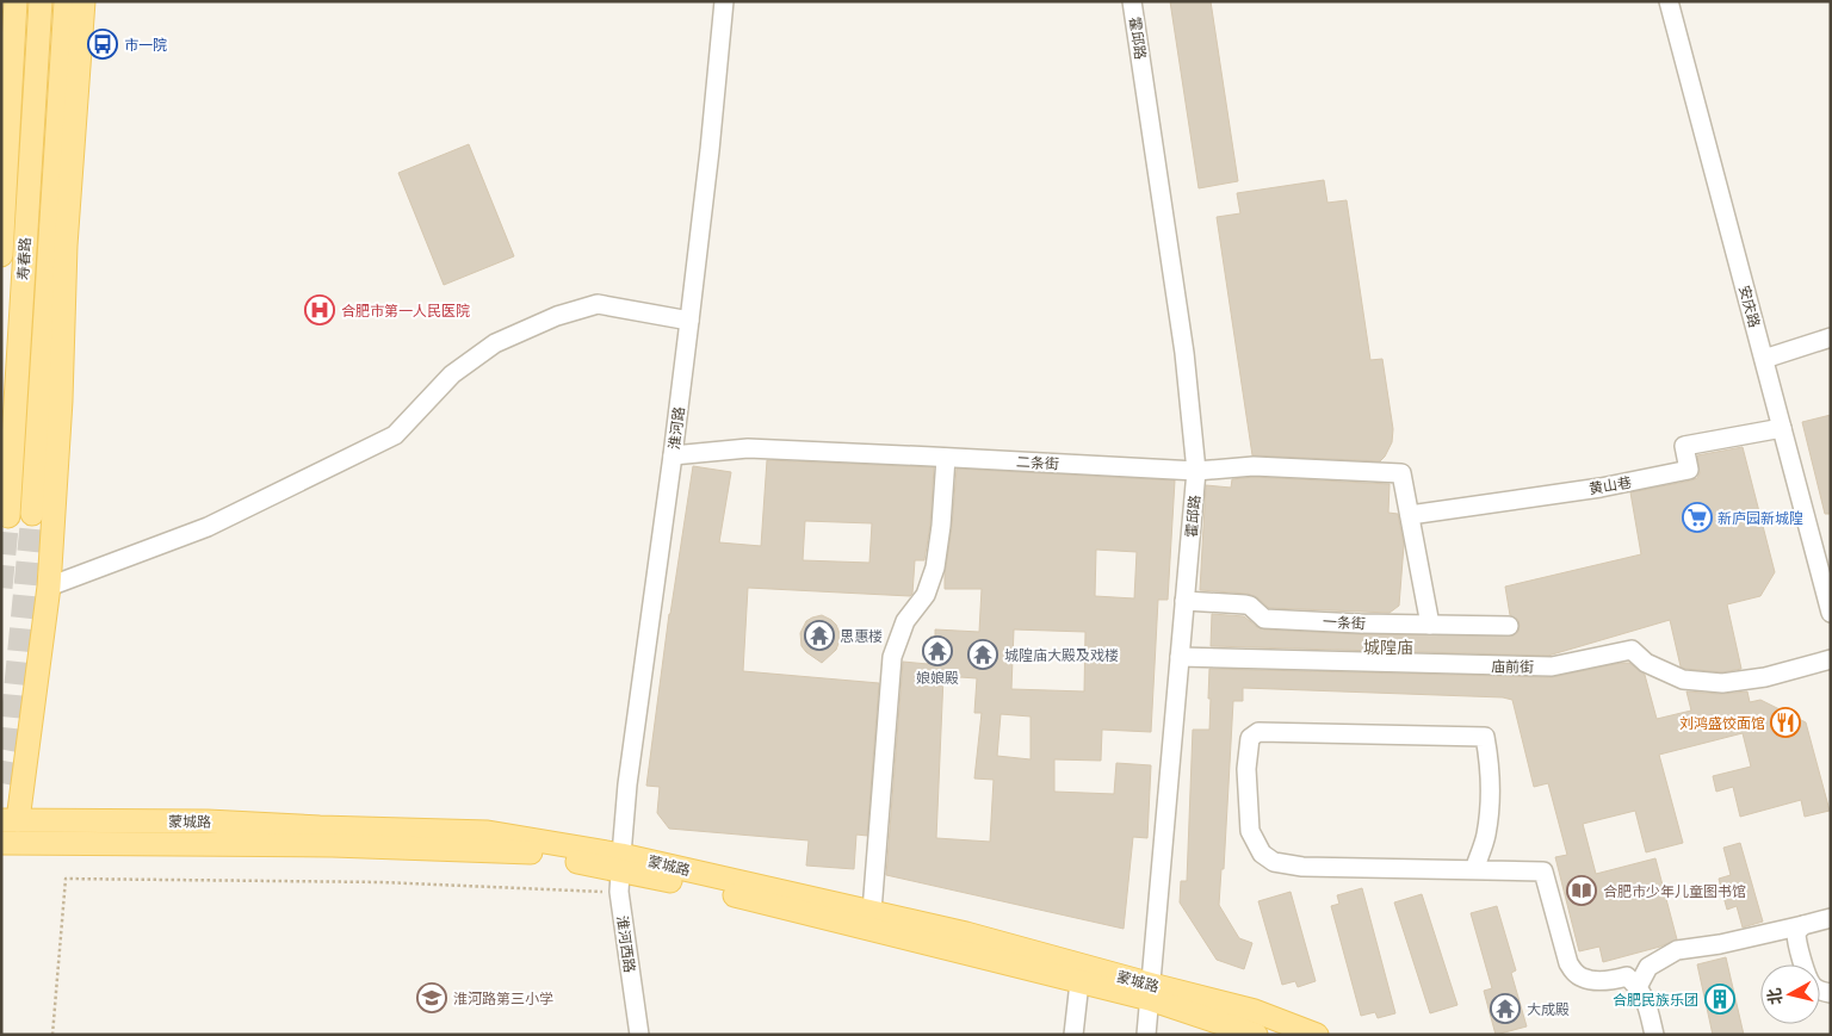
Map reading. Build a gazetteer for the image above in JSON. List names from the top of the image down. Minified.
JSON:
{"streets":{"main road":["寿春路","蒙城路"],"street":["霍邱路","安庆路","淮河路","二条街","黄山巷","一条街","庙前街","淮河西路"]},"crossings":[["霍邱路","二条街"],["霍邱路","一条街"],["霍邱路","庙前街"],["霍邱路","蒙城路"],["安庆路","黄山巷"],["淮河路","二条街"],["淮河路","蒙城路"],["淮河路","淮河西路"],["二条街","黄山巷"],["蒙城路","淮河西路"]],"districts":["城隍庙"],"places":{"bus stop":["市一院"],"hospital":["合肥市第一人民医院"],"supermarket":["新庐园新城隍"],"temple":["思惠楼","娘娘殿","城隍庙大殿及戏楼","大成殿"],"restaurant":["刘鸿盛饺面馆"],"library":["合肥市少年儿童图书馆"],"school or university":["淮河路第三小学"],"building":["合肥民族乐团"]},"north":"left"}
